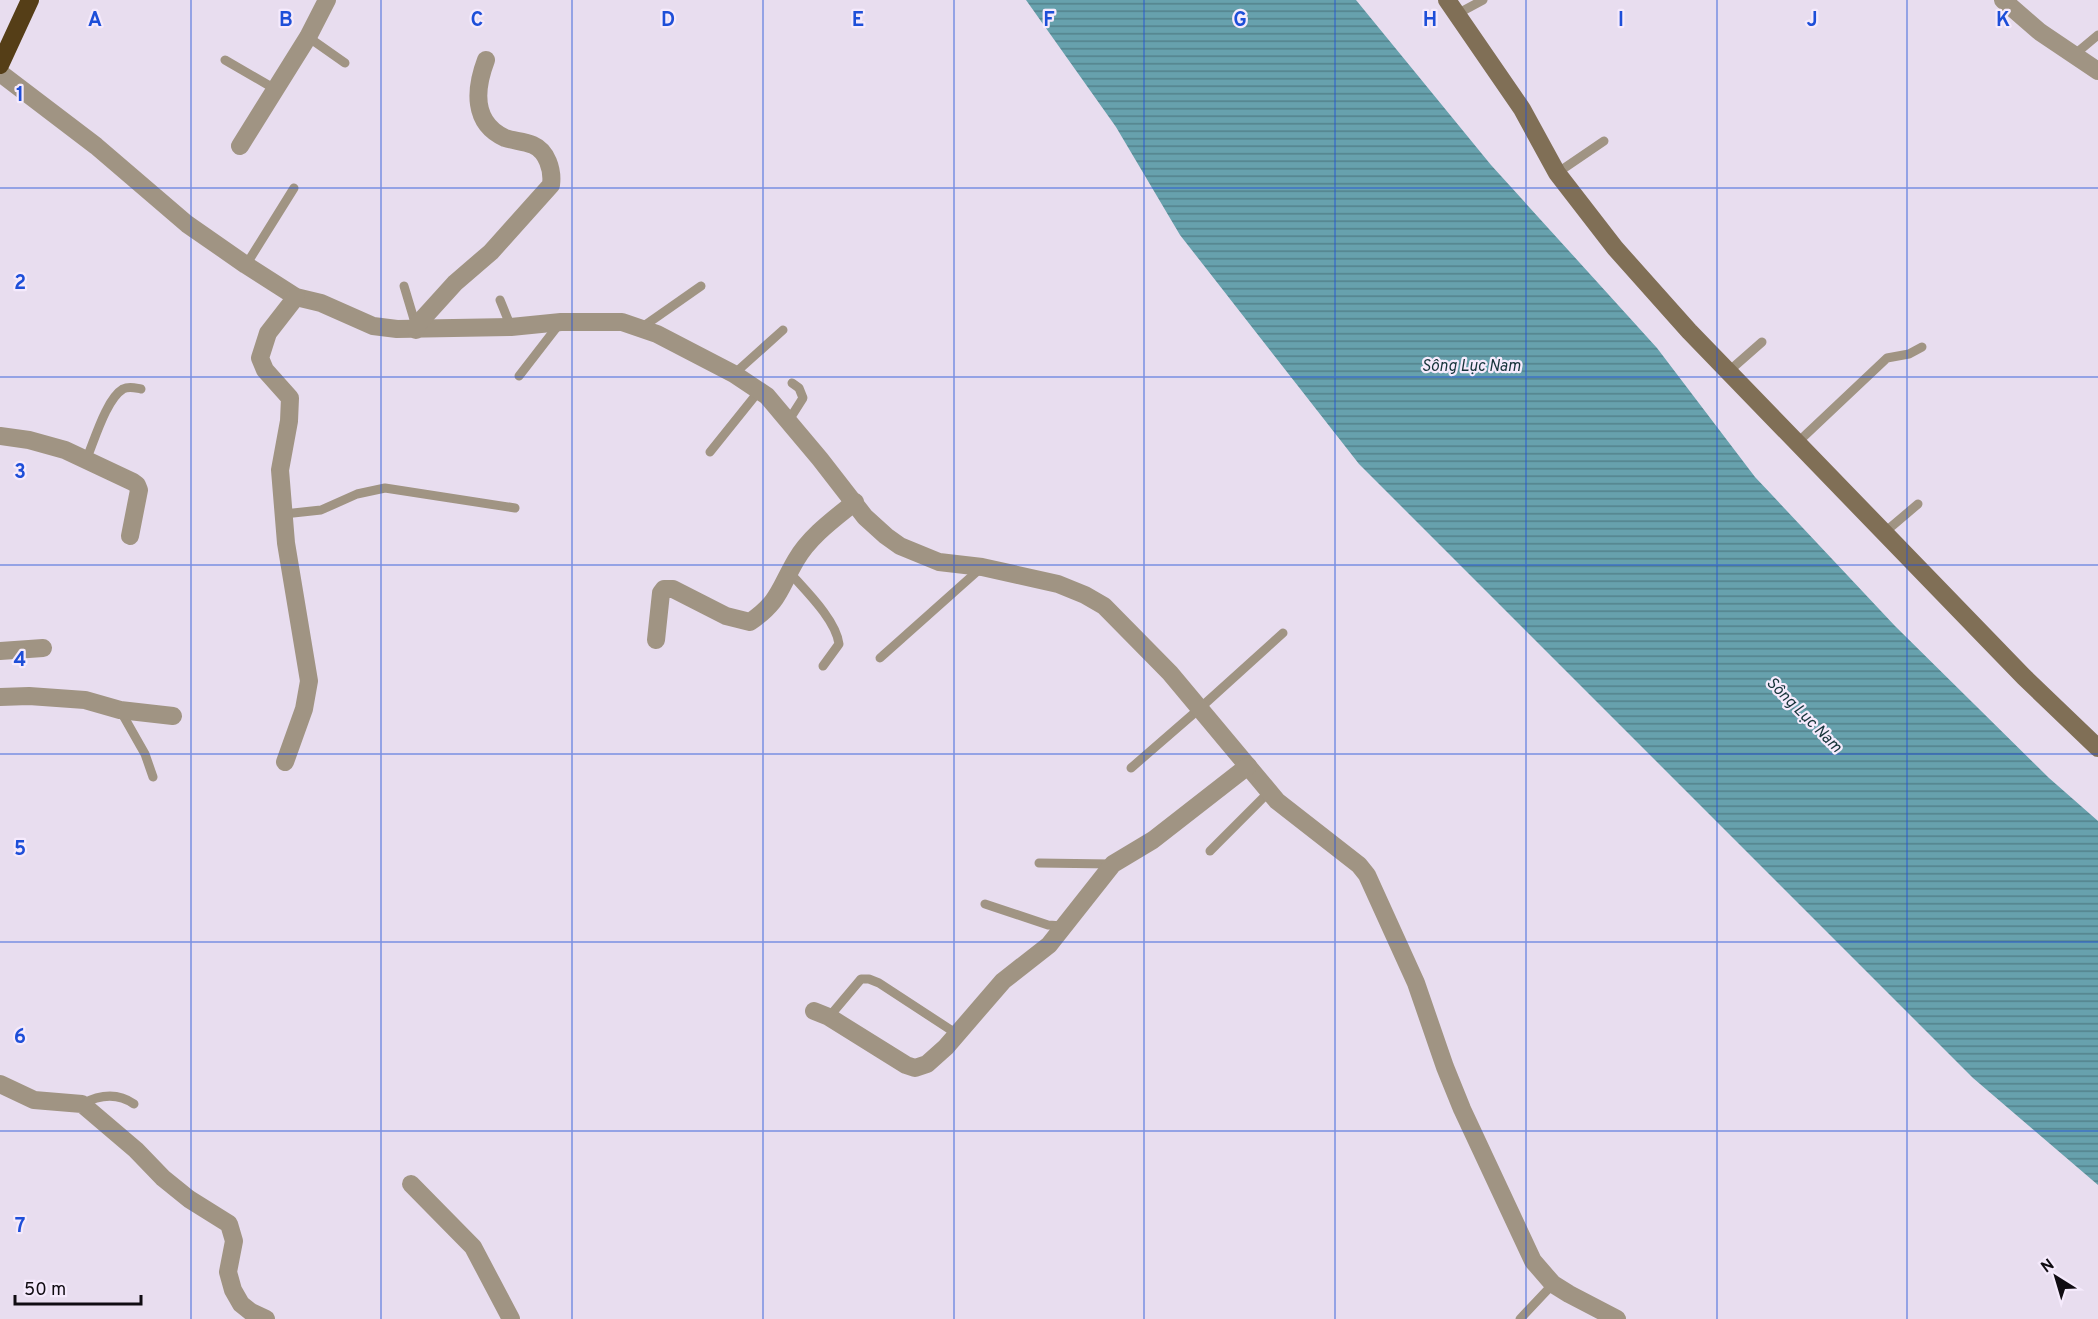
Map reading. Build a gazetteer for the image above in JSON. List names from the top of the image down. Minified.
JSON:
{"water":["Sông Lục Nam"],"scale_bar":"50 m","north":"top left","grid":{"columns":["A","B","C","D","E","F","G","H","I","J","K"],"rows":["1","2","3","4","5","6","7"]}}
